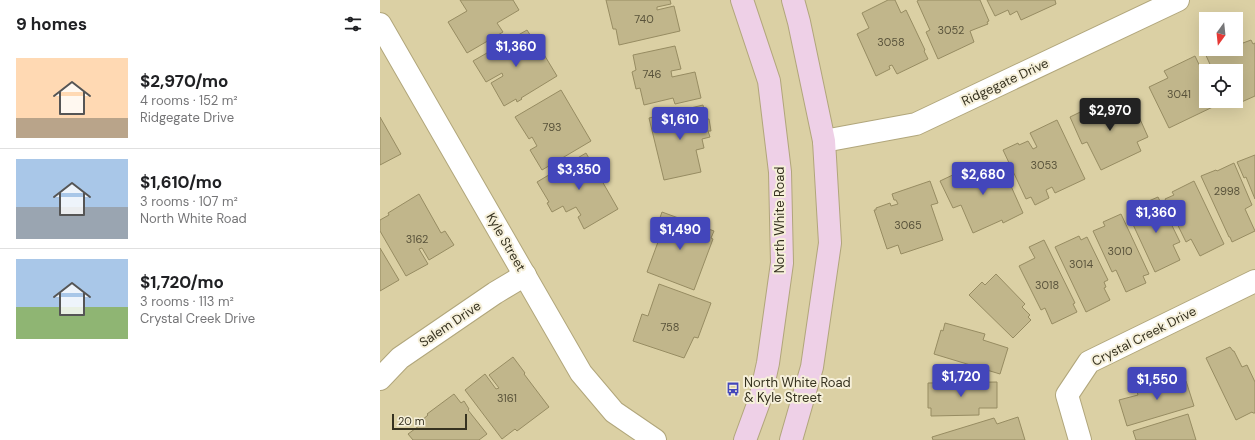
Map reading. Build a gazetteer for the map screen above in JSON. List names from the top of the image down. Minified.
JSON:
{"streets":{"main road":["North White Road"],"street":["Ridgegate Drive","Kyle Street","Salem Drive","Crystal Creek Drive"]},"crossings":[["Kyle Street","Salem Drive"]],"places":{"bus stop":["North White Road & Kyle Street"]},"house_numbers":["740","3052","3058","746","3041","793","3053","2998","3065","3162","3010","3014","3018","758","3161"],"scale_bar":"20 m","north":"bottom","page":{"heading":"9 homes","price":["$1,360","$2,970","$1,610","$3,350","$2,680","$1,360","$1,490","$1,720","$1,550"],"list":[{"name":"$2,970/mo","note":"4 rooms · 152 m² · Ridgegate Drive"},{"name":"$1,610/mo","note":"3 rooms · 107 m² · North White Road"},{"name":"$1,720/mo","note":"3 rooms · 113 m² · Crystal Creek Drive"}],"scale":"20 m"}}
